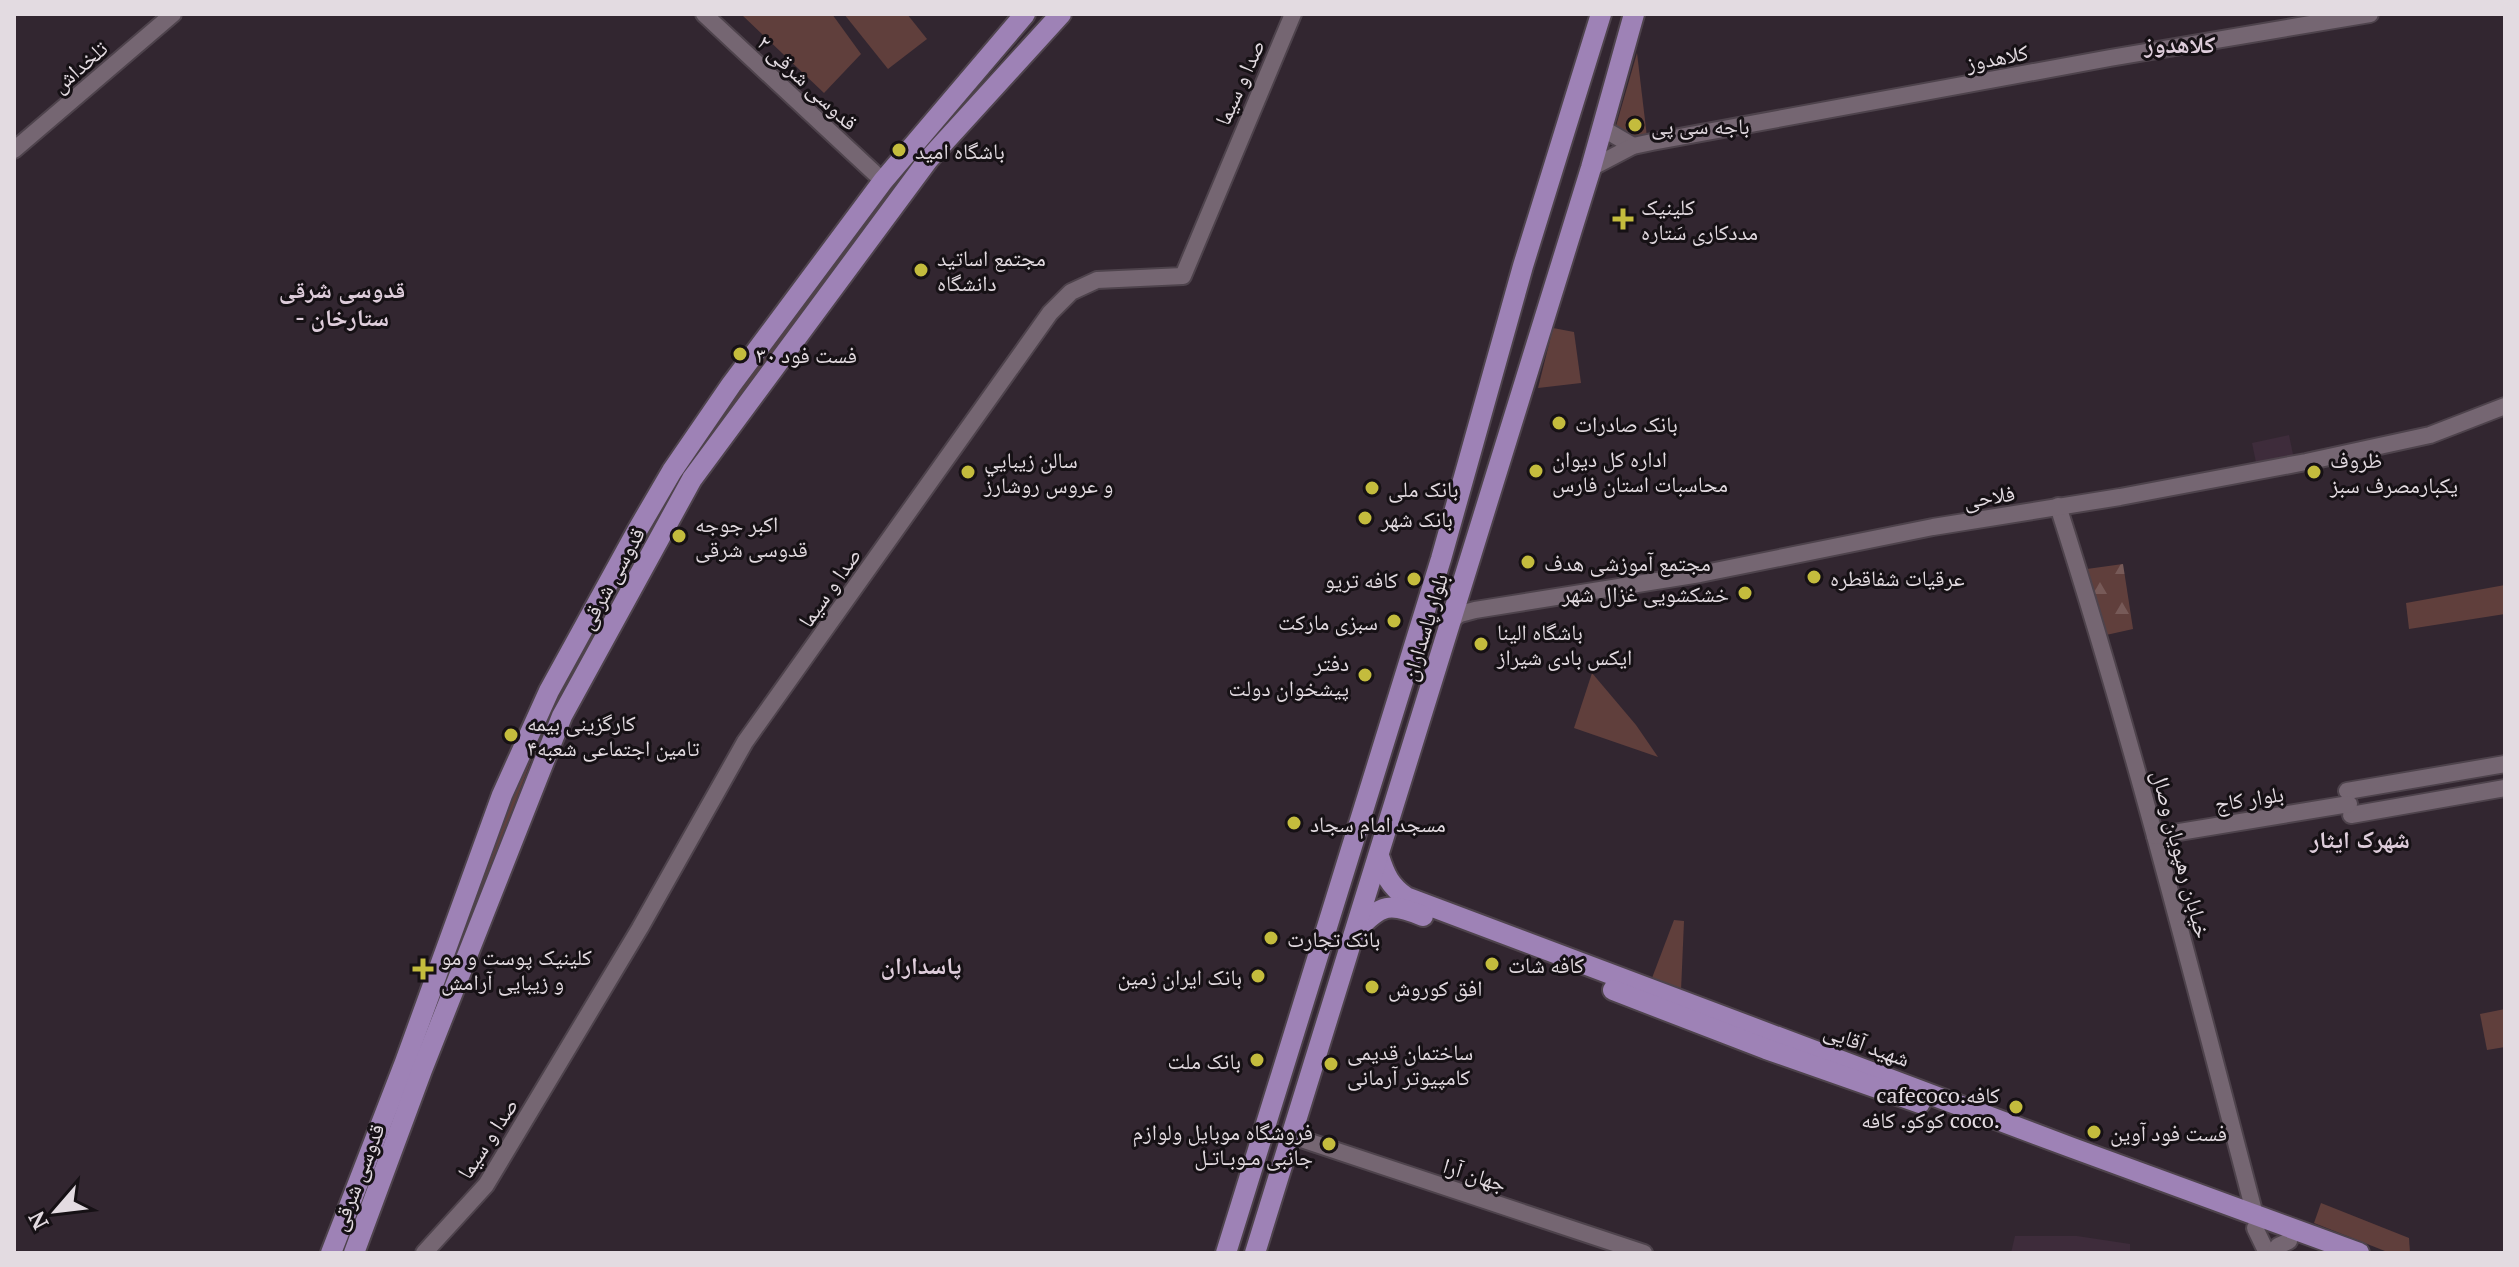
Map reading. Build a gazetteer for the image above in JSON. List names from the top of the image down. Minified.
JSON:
{"streets":{"main road":["قدوسی شرقی","بلوار پاسداران","شهید آقایی"],"street":["کلاهدوز","تلخداش","قدوسی شرقی ۲","صدا و سیما","فلاحی","بلوار کاج","خیابان رهپویان وصال","جهان آرا"]},"crossings":[["کلاهدوز","بلوار پاسداران"],["قدوسی شرقی ۲","قدوسی شرقی"],["فلاحی","بلوار پاسداران"],["فلاحی","خیابان رهپویان وصال"],["بلوار پاسداران","جهان آرا"],["بلوار کاج","خیابان رهپویان وصال"],["خیابان رهپویان وصال","شهید آقایی"]],"districts":["کلاهدوز","قدوسی شرقی - ستارخان","شهرک ایثار","پاسداران"],"places":{"other":["باجه سی پی","باشگاه امید","مجتمع اساتید دانشگاه","فست فود ۳۰","بانک صادرات","اداره کل دیوان محاسبات استان فارس","سالن زيبايي و عروس روشارز","ظروف یکبارمصرف سبز","بانک ملی","بانک شهر","اکبر جوجه قدوسی شرقی","مجتمع آموزشی هدف","عرقیات شفاقطره","کافه تریو","خشکشویی غزال شهر","سبزی مارکت","باشگاه الینا ایکس بادی شیراز","دفتر پیشخوان دولت","کارگزینی بیمه تامین اجتماعی شعبه۴","مسجد امام سجاد","بانک تجارت","کافه شات","بانک ایران زمین","افق کوروش","بانک ملت","ساختمان قدیمی کامپیوتر آرمانی","cafecoco.کافه کوکو. کافه coco.","فست فود آوین","فروشگاه موبایل ولوازم جانبی مـوبـاتـل"],"health":["کلینیک مددکاری سَتاره","کلینیک پوست و مو و زیبایی آرامش"]},"north":"bottom left"}
